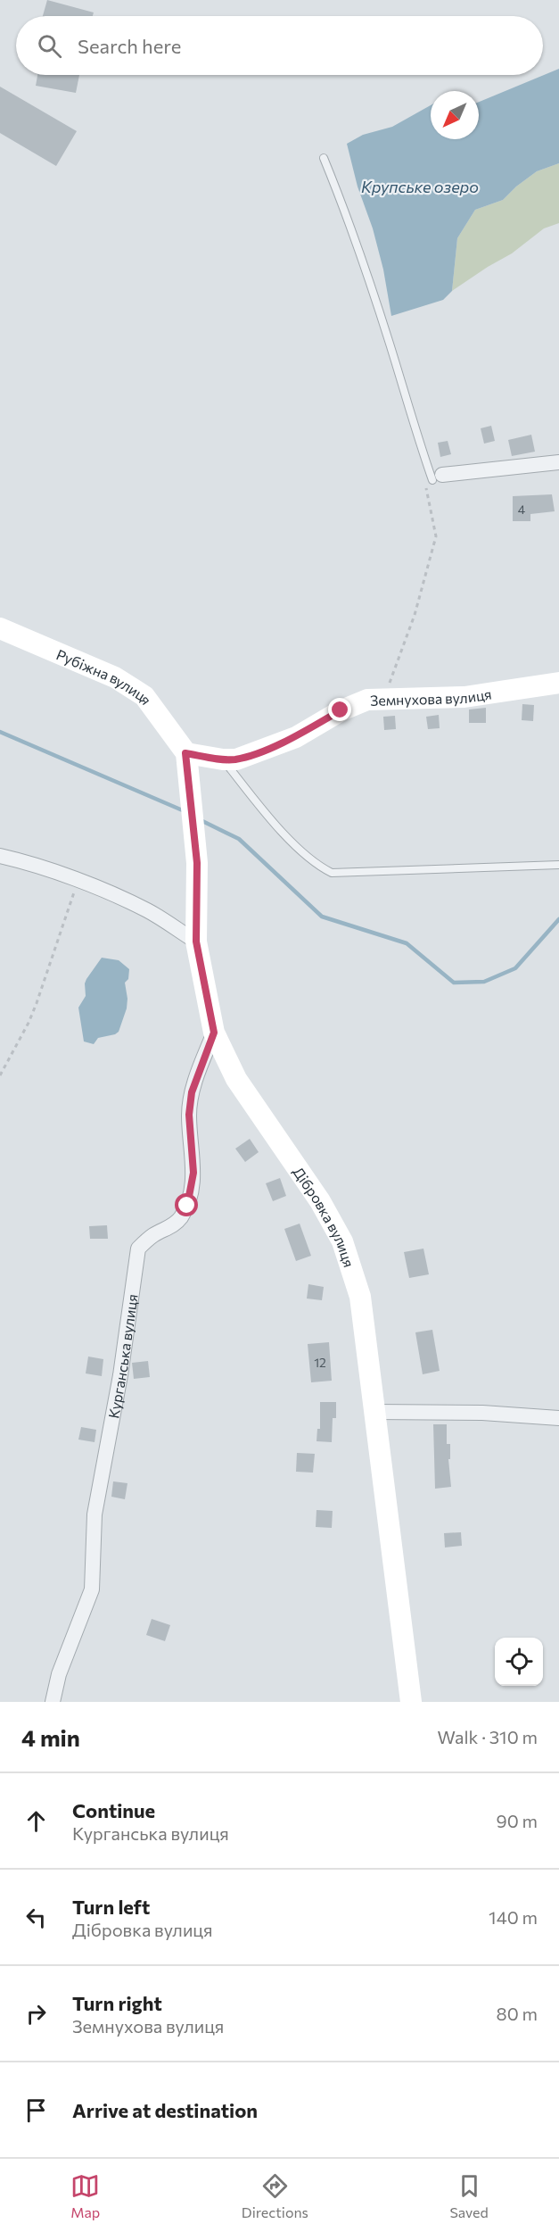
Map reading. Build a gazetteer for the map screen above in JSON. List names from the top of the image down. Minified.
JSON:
{"streets":{"street":["Рубіжна вулиця","Земнухова вулиця","Дібровка вулиця","Курганська вулиця"]},"crossings":[["Рубіжна вулиця","Земнухова вулиця"],["Рубіжна вулиця","Дібровка вулиця"],["Земнухова вулиця","Дібровка вулиця"],["Дібровка вулиця","Курганська вулиця"]],"water":["Крупське озеро"],"house_numbers":["4","12"],"north":"bottom left","page":{"search":"Search here","heading":["4 min","Walk · 310 m"],"list":[["Continue","Курганська вулиця","90 m"],["Turn left","Дібровка вулиця","140 m"],["Turn right","Земнухова вулиця","80 m"],"Arrive at destination"],"nav":["Map","Directions","Saved"]}}
